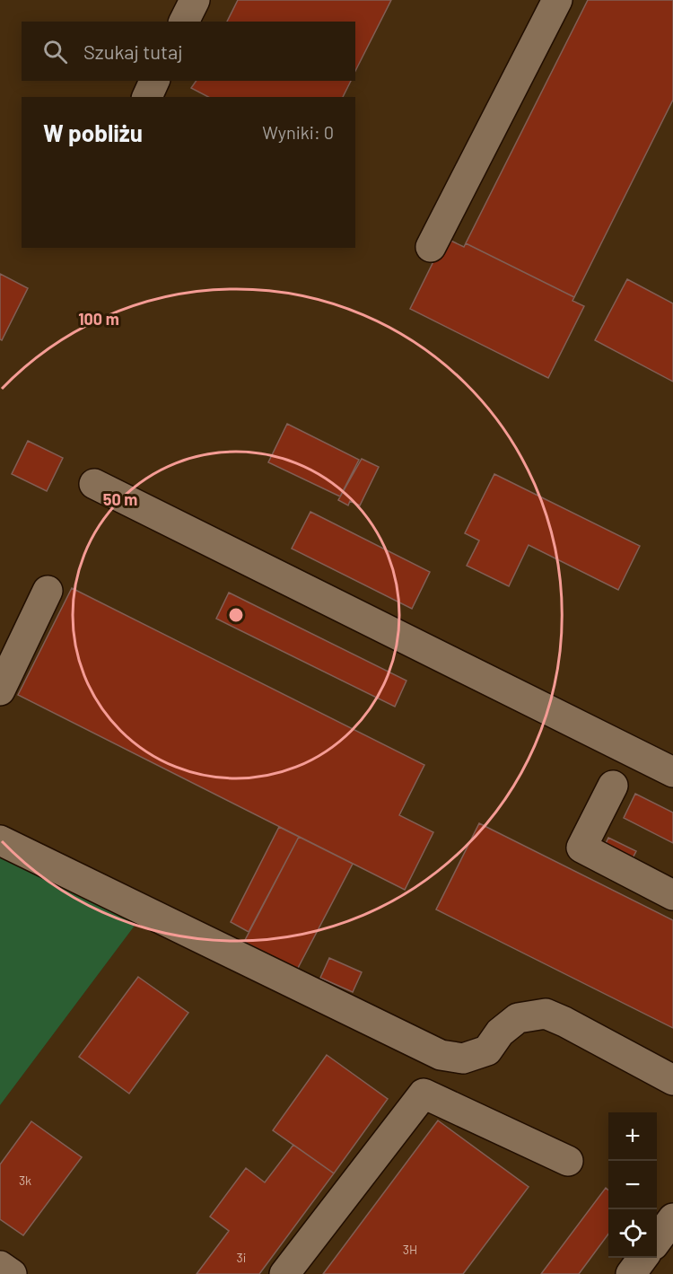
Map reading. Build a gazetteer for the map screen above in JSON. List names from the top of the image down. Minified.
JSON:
{"house_numbers":["3k","3H","3i"],"page":{"search":"Szukaj tutaj","heading":["W pobliżu","Wyniki: 0"],"map_buttons":["+","−"]},"rings":["100 m","50 m"]}
